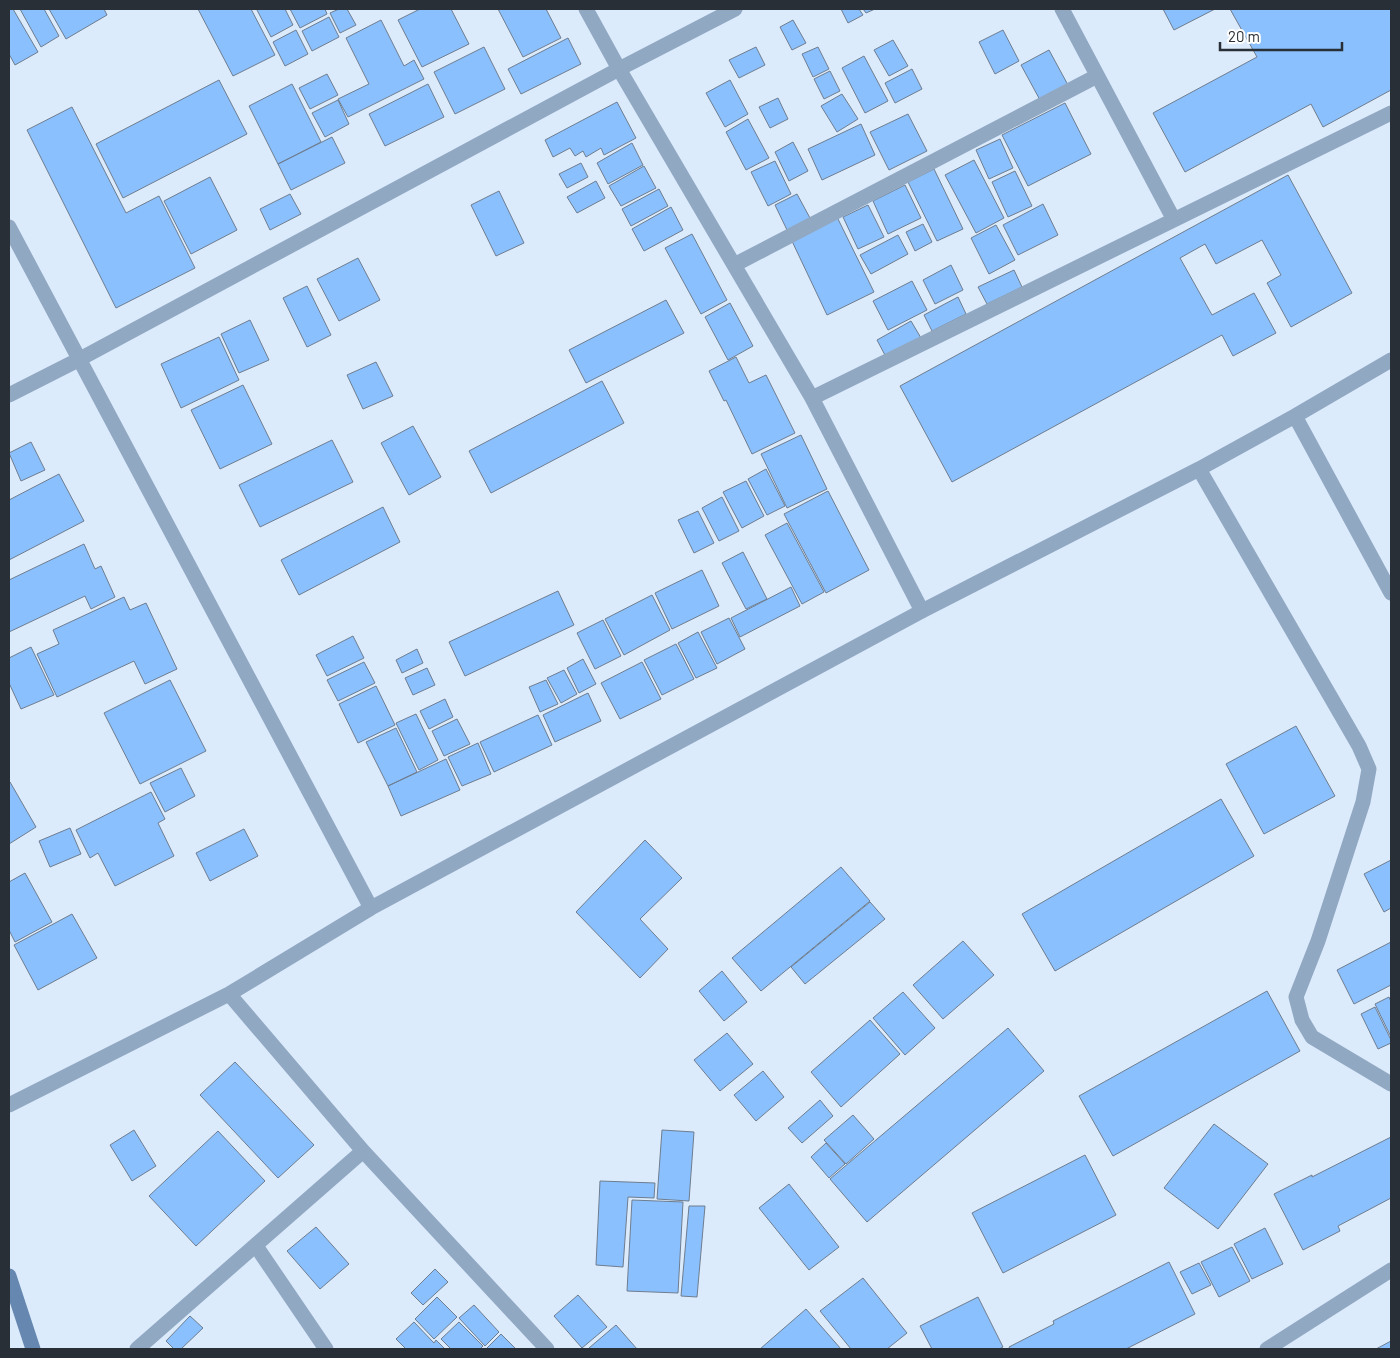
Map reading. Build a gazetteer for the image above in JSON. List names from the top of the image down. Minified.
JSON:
{"scale_bar":"20 m"}
